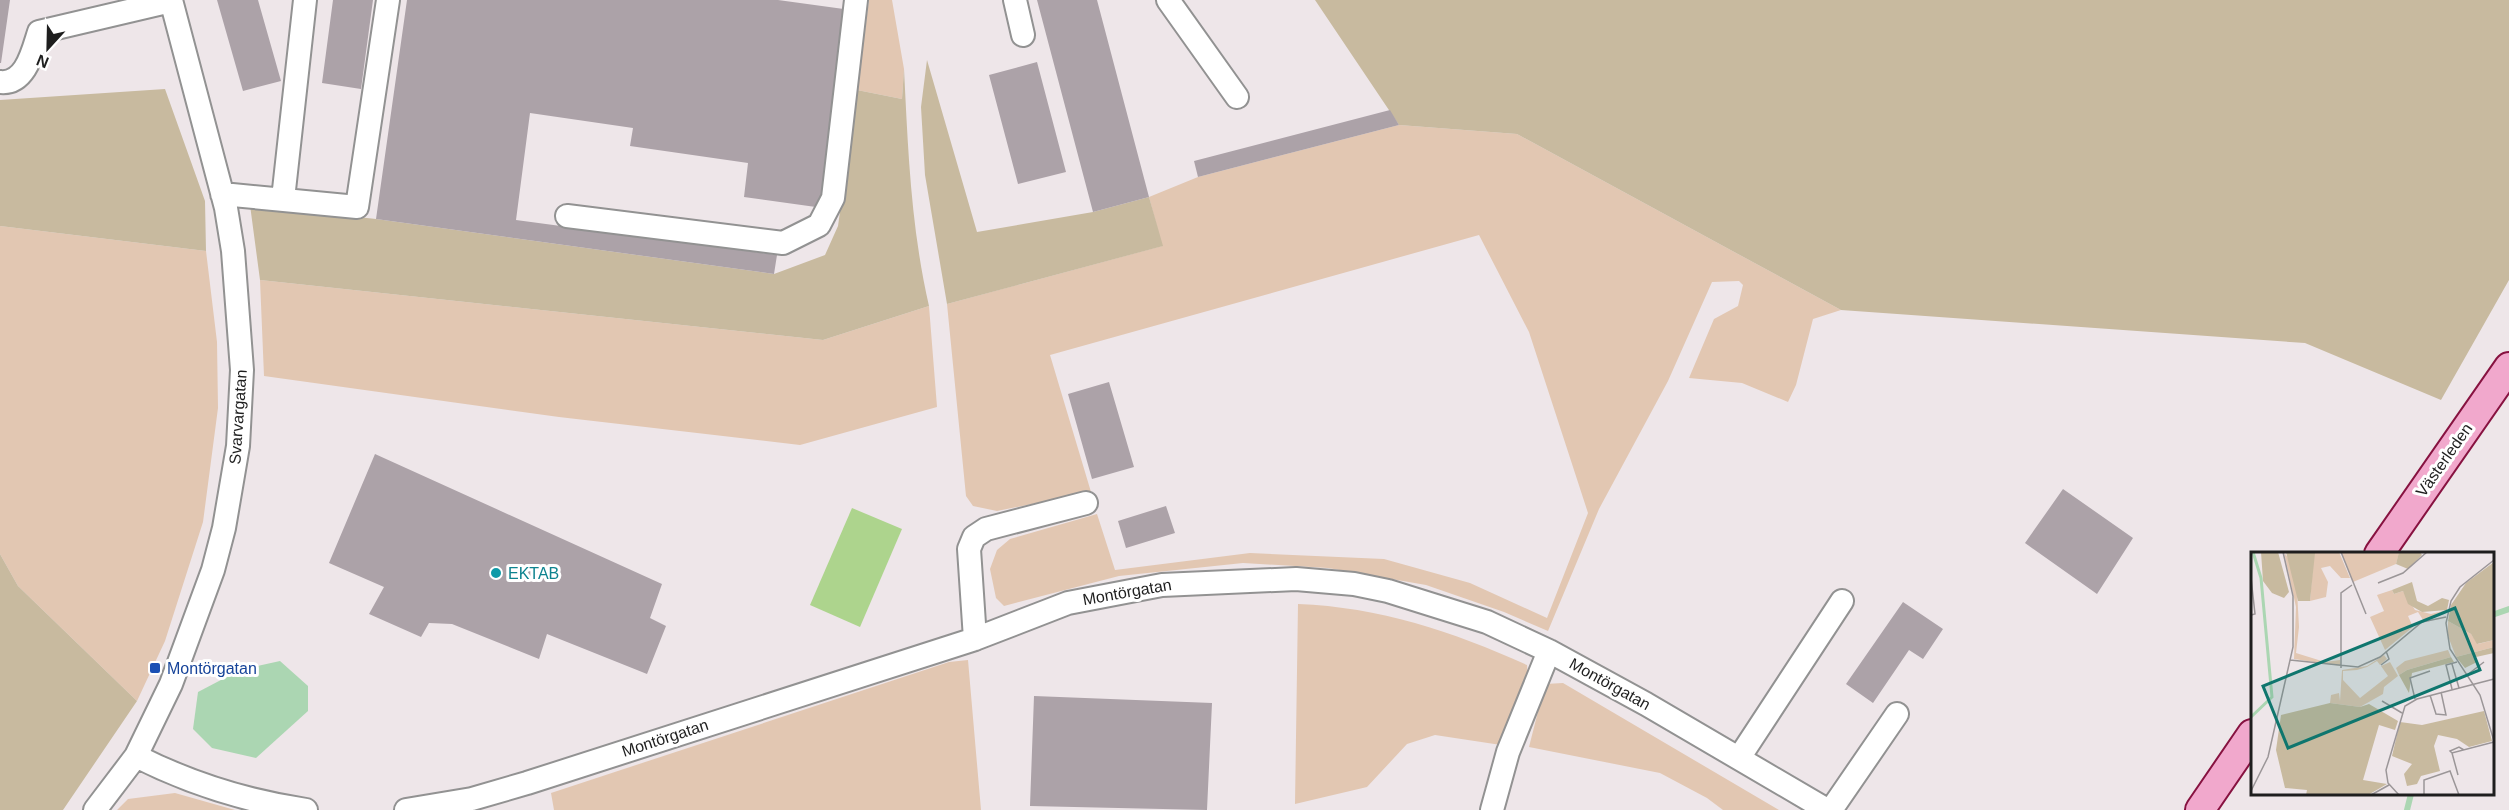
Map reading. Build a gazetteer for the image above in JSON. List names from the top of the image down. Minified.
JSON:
{"streets":{"main road":["Västerleden"],"street":["Svarvargatan","Montörgatan"]},"places":{"other":["EKTAB"],"transit":["Montörgatan"]},"north":"bottom"}
